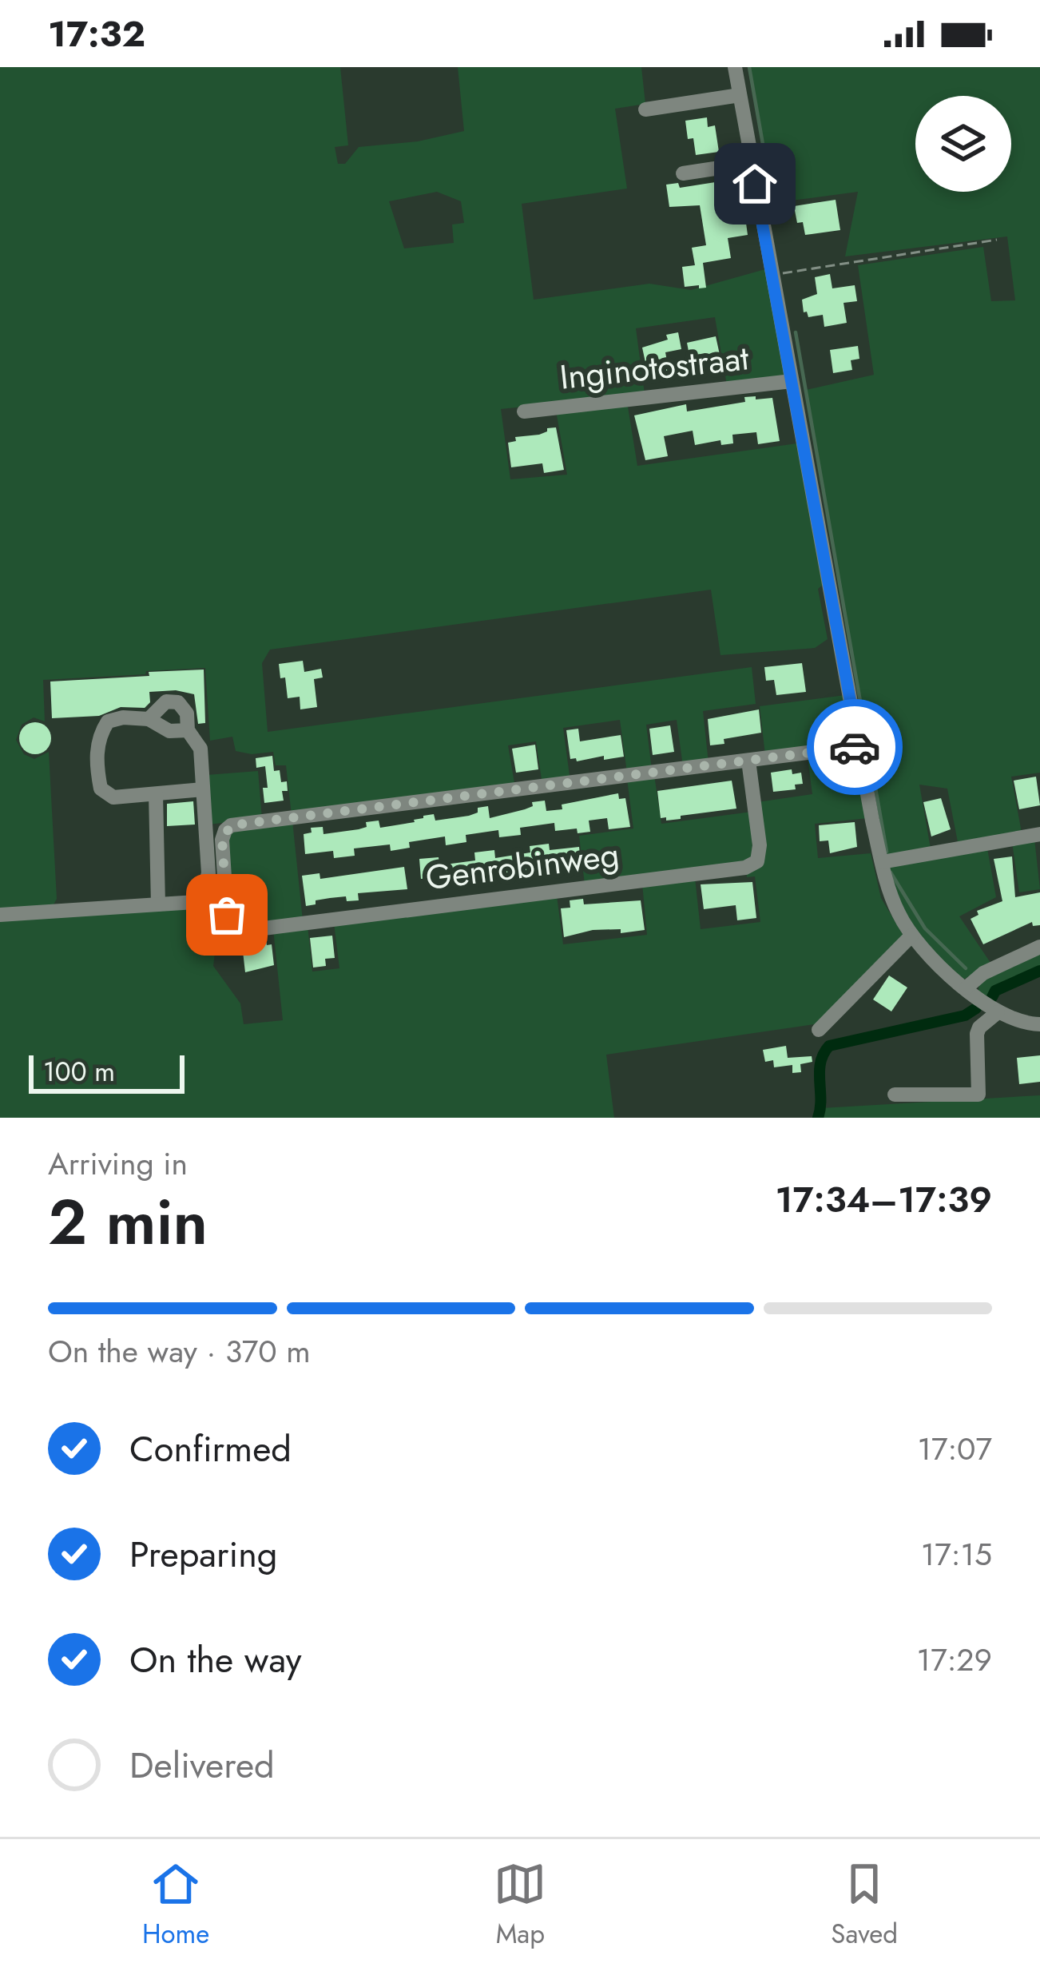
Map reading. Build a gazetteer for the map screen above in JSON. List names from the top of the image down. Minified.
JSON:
{"streets":{"street":["Inginotostraat","Genrobinweg"]},"scale_bar":"100 m","page":{"status":"17:32","scale":"100 m","heading":["2 min","Arriving in","17:34–17:39"],"bar":"On the way · 370 m","list":[["Confirmed","17:07"],["Preparing","17:15"],["On the way","17:29"],"Delivered"],"tabs":["Home","Map","Saved"]}}
